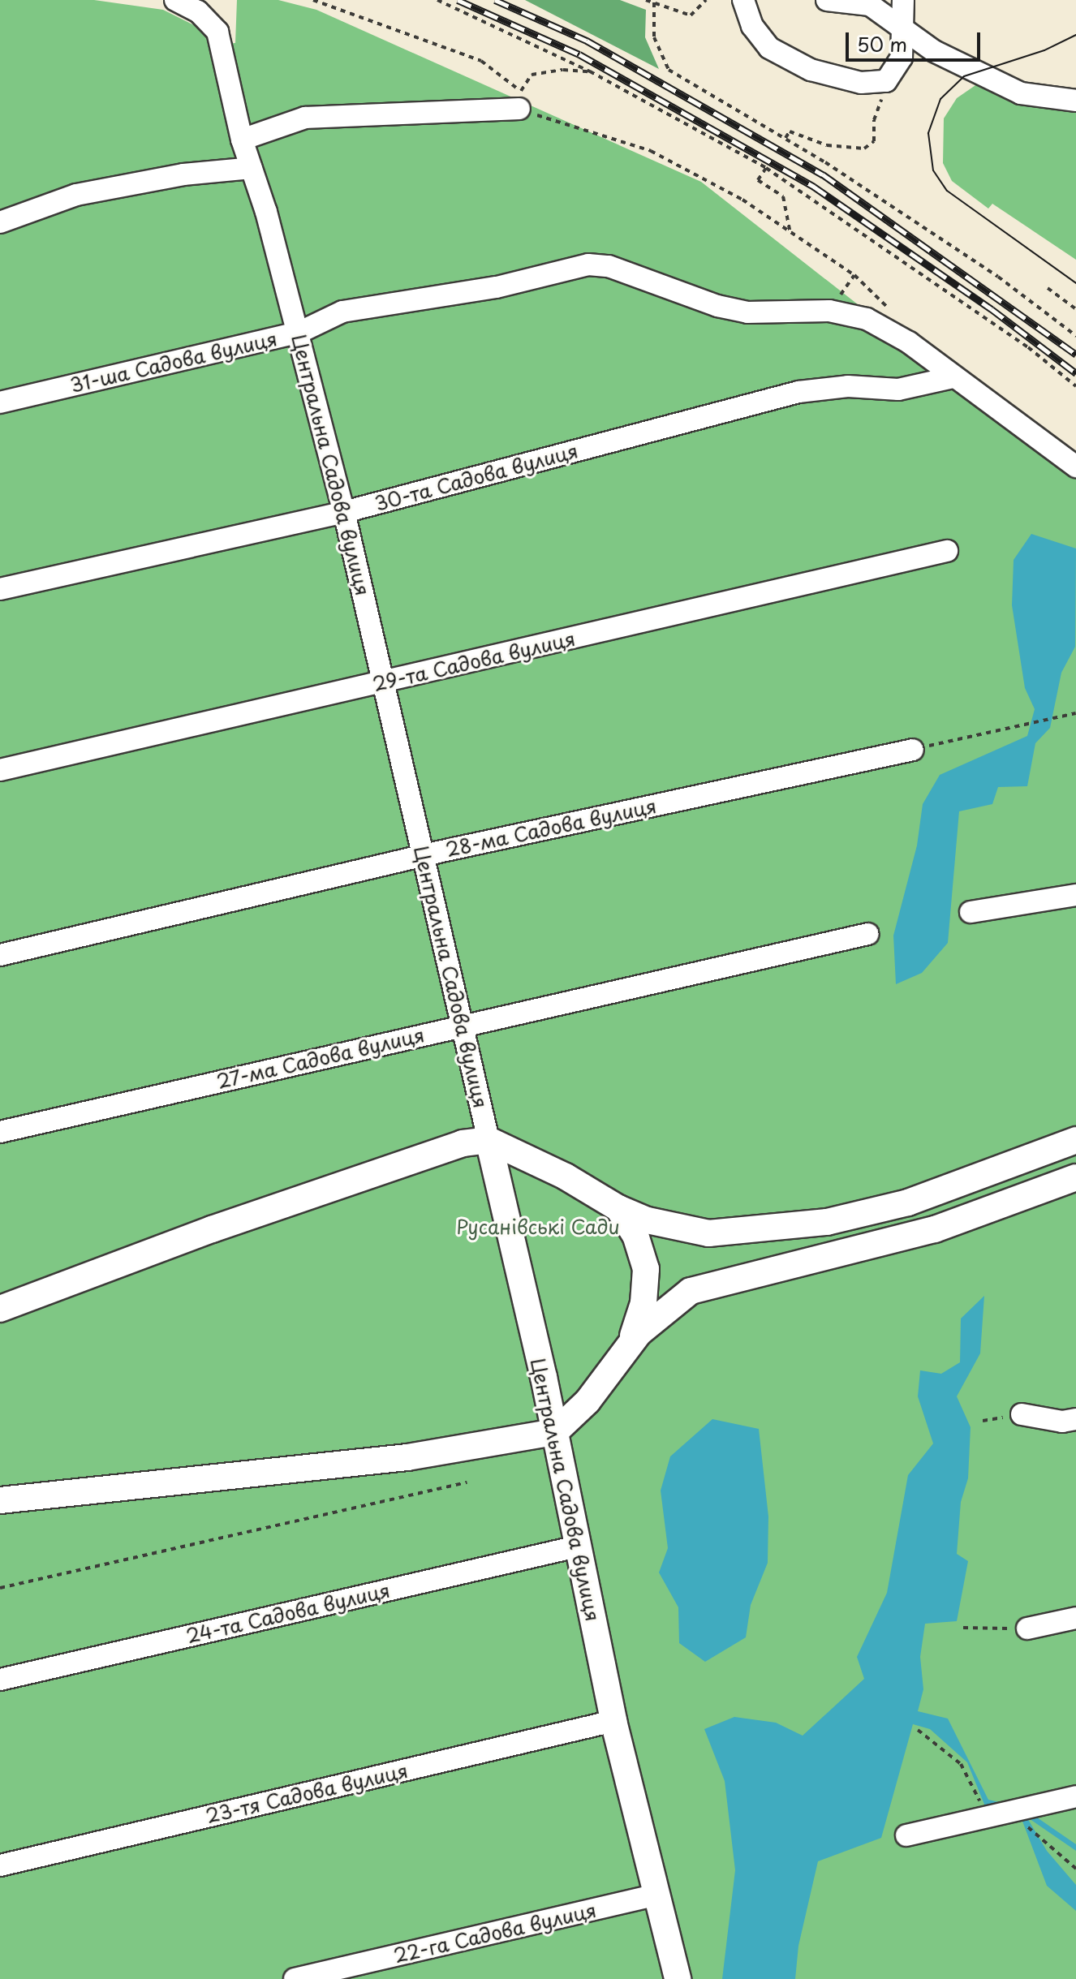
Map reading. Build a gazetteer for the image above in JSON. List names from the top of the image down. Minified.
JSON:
{"streets":{"main road":["Центральна Садова вулиця"],"street":["31-ша Садова вулиця","30-та Садова вулиця","29-та Садова вулиця","28-ма Садова вулиця","27-ма Садова вулиця","24-та Садова вулиця","23-тя Садова вулиця","22-га Садова вулиця"]},"crossings":[["31-ша Садова вулиця","Центральна Садова вулиця"],["31-ша Садова вулиця","30-та Садова вулиця"],["Центральна Садова вулиця","30-та Садова вулиця"],["Центральна Садова вулиця","29-та Садова вулиця"],["Центральна Садова вулиця","28-ма Садова вулиця"],["Центральна Садова вулиця","27-ма Садова вулиця"],["Центральна Садова вулиця","24-та Садова вулиця"],["Центральна Садова вулиця","23-тя Садова вулиця"],["Центральна Садова вулиця","22-га Садова вулиця"]],"parks":["Русанівські Сади"],"scale_bar":"50 m"}
